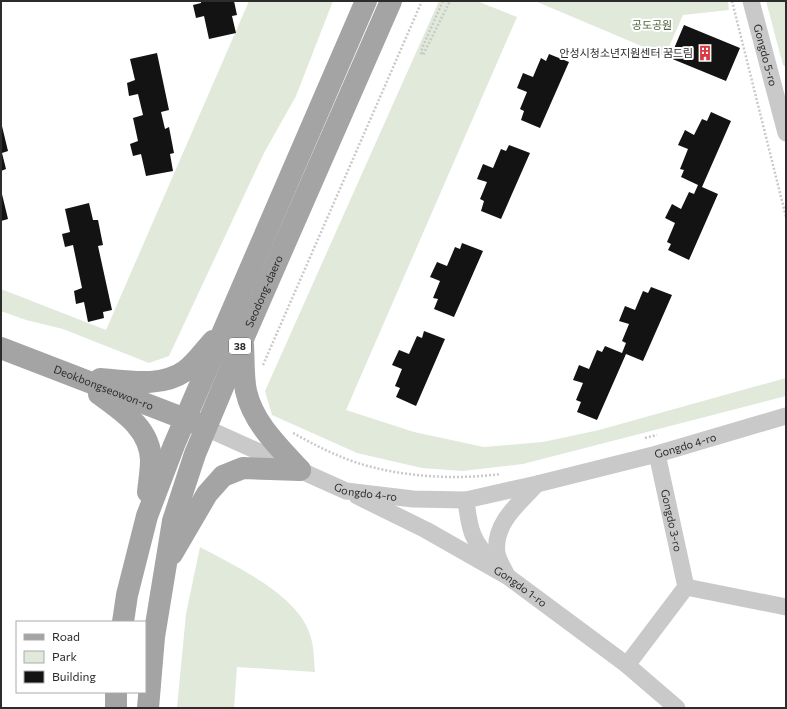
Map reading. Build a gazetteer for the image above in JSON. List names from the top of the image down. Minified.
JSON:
{"streets":{"main road":["Seodong-daero","38","Deokbongseowon-ro"],"street":["Gongdo 5-ro","Gongdo 4-ro","Gongdo 3-ro","Gongdo 1-ro"]},"crossings":[["Seodong-daero","Deokbongseowon-ro"],["Seodong-daero","Gongdo 4-ro"],["Deokbongseowon-ro","Gongdo 4-ro"],["Gongdo 4-ro","Gongdo 3-ro"],["Gongdo 4-ro","Gongdo 1-ro"]],"parks":["공도공원"],"places":{"building":["안성시청소년지원센터 꿈드림"]},"legend":["Road","Park","Building"]}
